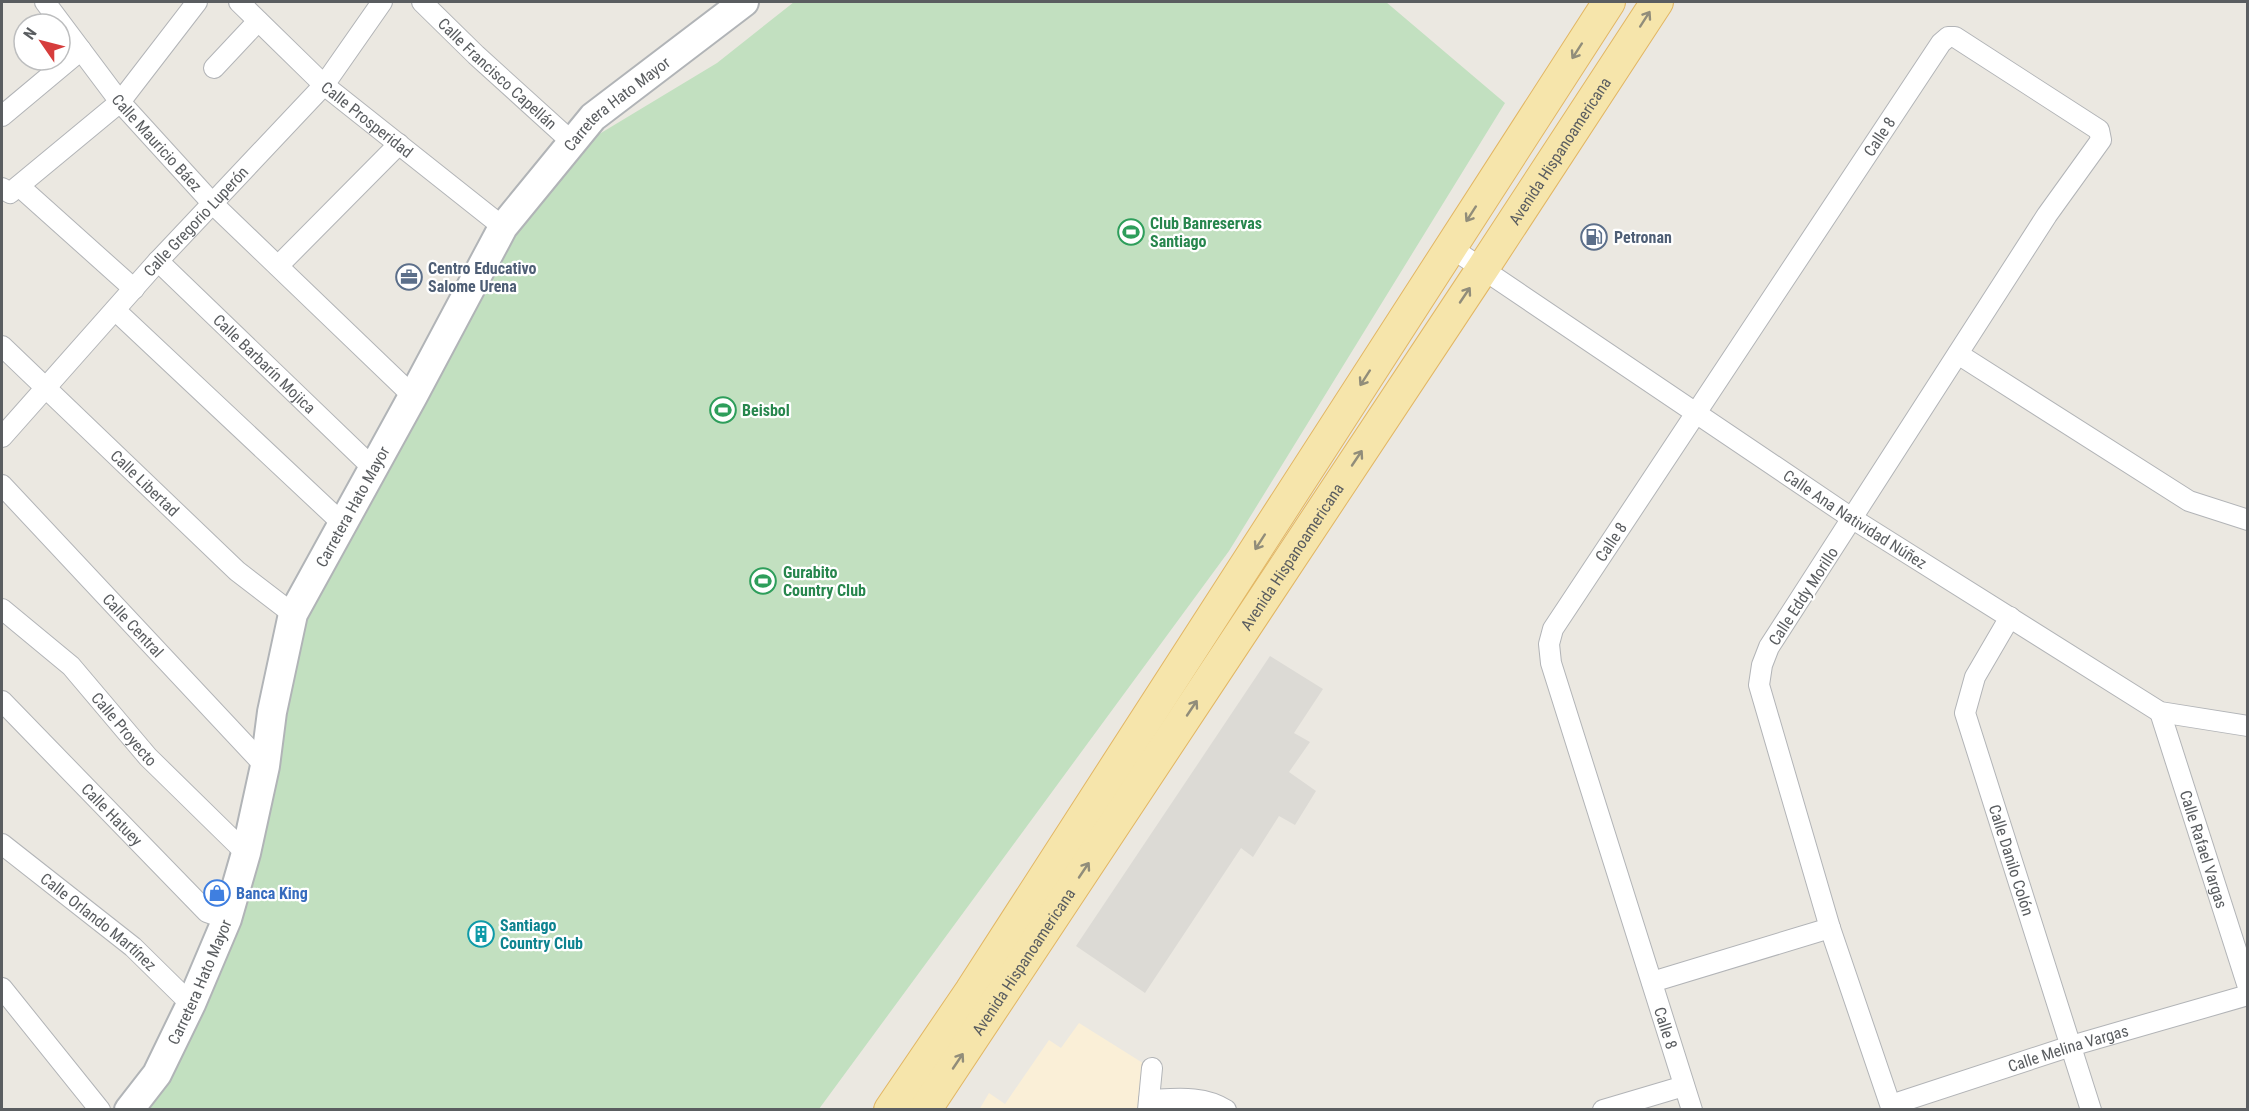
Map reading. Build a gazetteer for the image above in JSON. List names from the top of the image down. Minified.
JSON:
{"streets":{"main road":["Avenida Hispanoamericana"],"street":["Calle Francisco Capellán","Carretera Hato Mayor","Calle Prosperidad","Calle 8","Calle Mauricio Báez","Calle Gregorio Luperón","Calle Barbarín Mojica","Calle Libertad","Calle Ana Natividad Núñez","Calle Eddy Morillo","Calle Central","Calle Proyecto","Calle Hatuey","Calle Rafael Vargas","Calle Danilo Colón","Calle Orlando Martínez","Calle Melina Vargas"]},"crossings":[["Calle Francisco Capellán","Carretera Hato Mayor"],["Carretera Hato Mayor","Calle Prosperidad"],["Carretera Hato Mayor","Calle Mauricio Báez"],["Carretera Hato Mayor","Calle Barbarín Mojica"],["Carretera Hato Mayor","Calle Libertad"],["Carretera Hato Mayor","Calle Central"],["Carretera Hato Mayor","Calle Proyecto"],["Carretera Hato Mayor","Calle Hatuey"],["Carretera Hato Mayor","Calle Orlando Martínez"],["Calle Prosperidad","Calle Gregorio Luperón"],["Calle 8","Calle Ana Natividad Núñez"],["Calle 8","Calle Eddy Morillo"],["Calle Mauricio Báez","Calle Gregorio Luperón"],["Avenida Hispanoamericana","Calle Ana Natividad Núñez"],["Calle Gregorio Luperón","Calle Barbarín Mojica"],["Calle Gregorio Luperón","Calle Libertad"],["Calle Ana Natividad Núñez","Calle Eddy Morillo"],["Calle Ana Natividad Núñez","Calle Rafael Vargas"],["Calle Ana Natividad Núñez","Calle Danilo Colón"],["Calle Eddy Morillo","Calle Melina Vargas"],["Calle Danilo Colón","Calle Melina Vargas"]],"places":{"sports":["Club Banreservas Santiago","Beisbol","Gurabito Country Club"],"fuel station":["Petronan"],"office":["Centro Educativo Salome Urena"],"shop":["Banca King"],"building":["Santiago Country Club"]},"north":"top left"}
